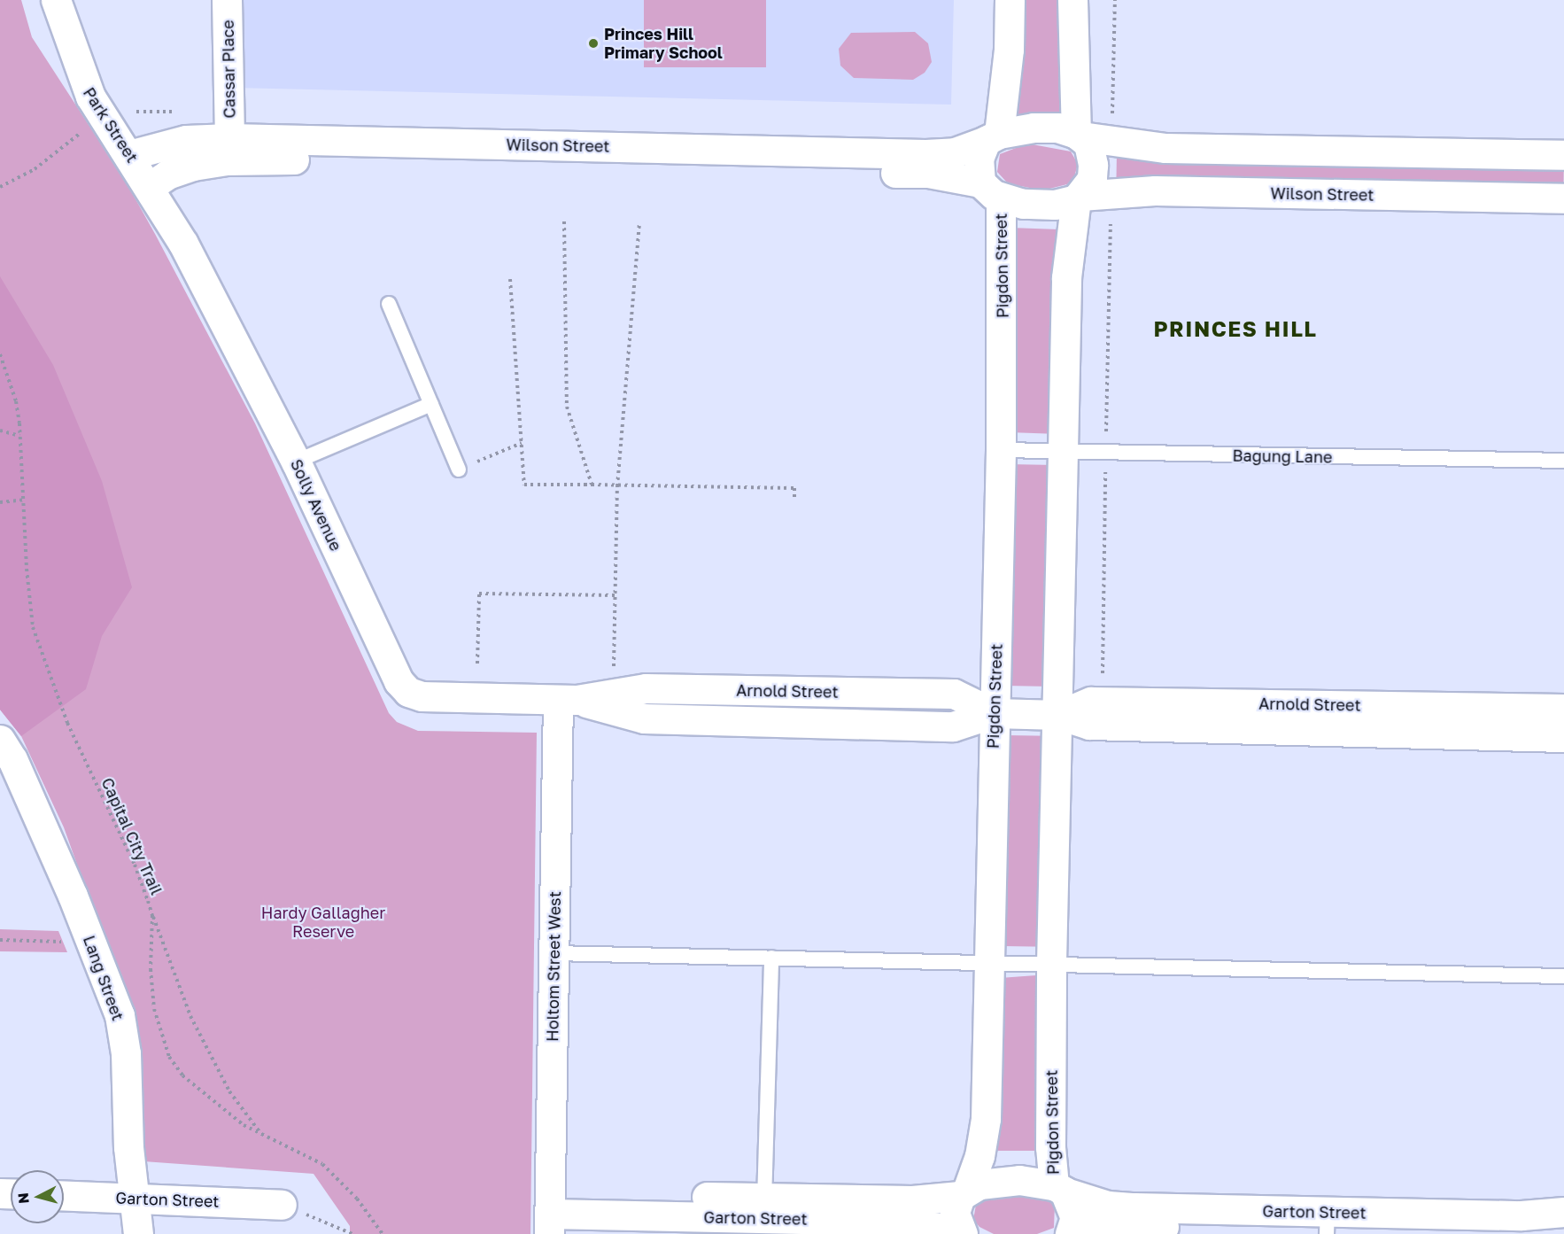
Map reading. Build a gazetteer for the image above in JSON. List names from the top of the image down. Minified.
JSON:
{"streets":{"street":["Cassar Place","Park Street","Wilson Street","Pigdon Street","Solly Avenue","Arnold Street","Holtom Street West","Lang Street","Garton Street"],"lane":["Bagung Lane"],"path":["Capital City Trail"]},"crossings":[["Cassar Place","Wilson Street"],["Park Street","Wilson Street"],["Park Street","Solly Avenue"],["Wilson Street","Pigdon Street"],["Wilson Street","Solly Avenue"],["Pigdon Street","Bagung Lane"],["Pigdon Street","Arnold Street"],["Pigdon Street","Garton Street"],["Solly Avenue","Arnold Street"],["Solly Avenue","Holtom Street West"],["Arnold Street","Holtom Street West"],["Holtom Street West","Garton Street"],["Lang Street","Garton Street"]],"districts":["PRINCES HILL"],"parks":["Hardy Gallagher Reserve"],"places":["Princes Hill Primary School"],"north":"left"}
